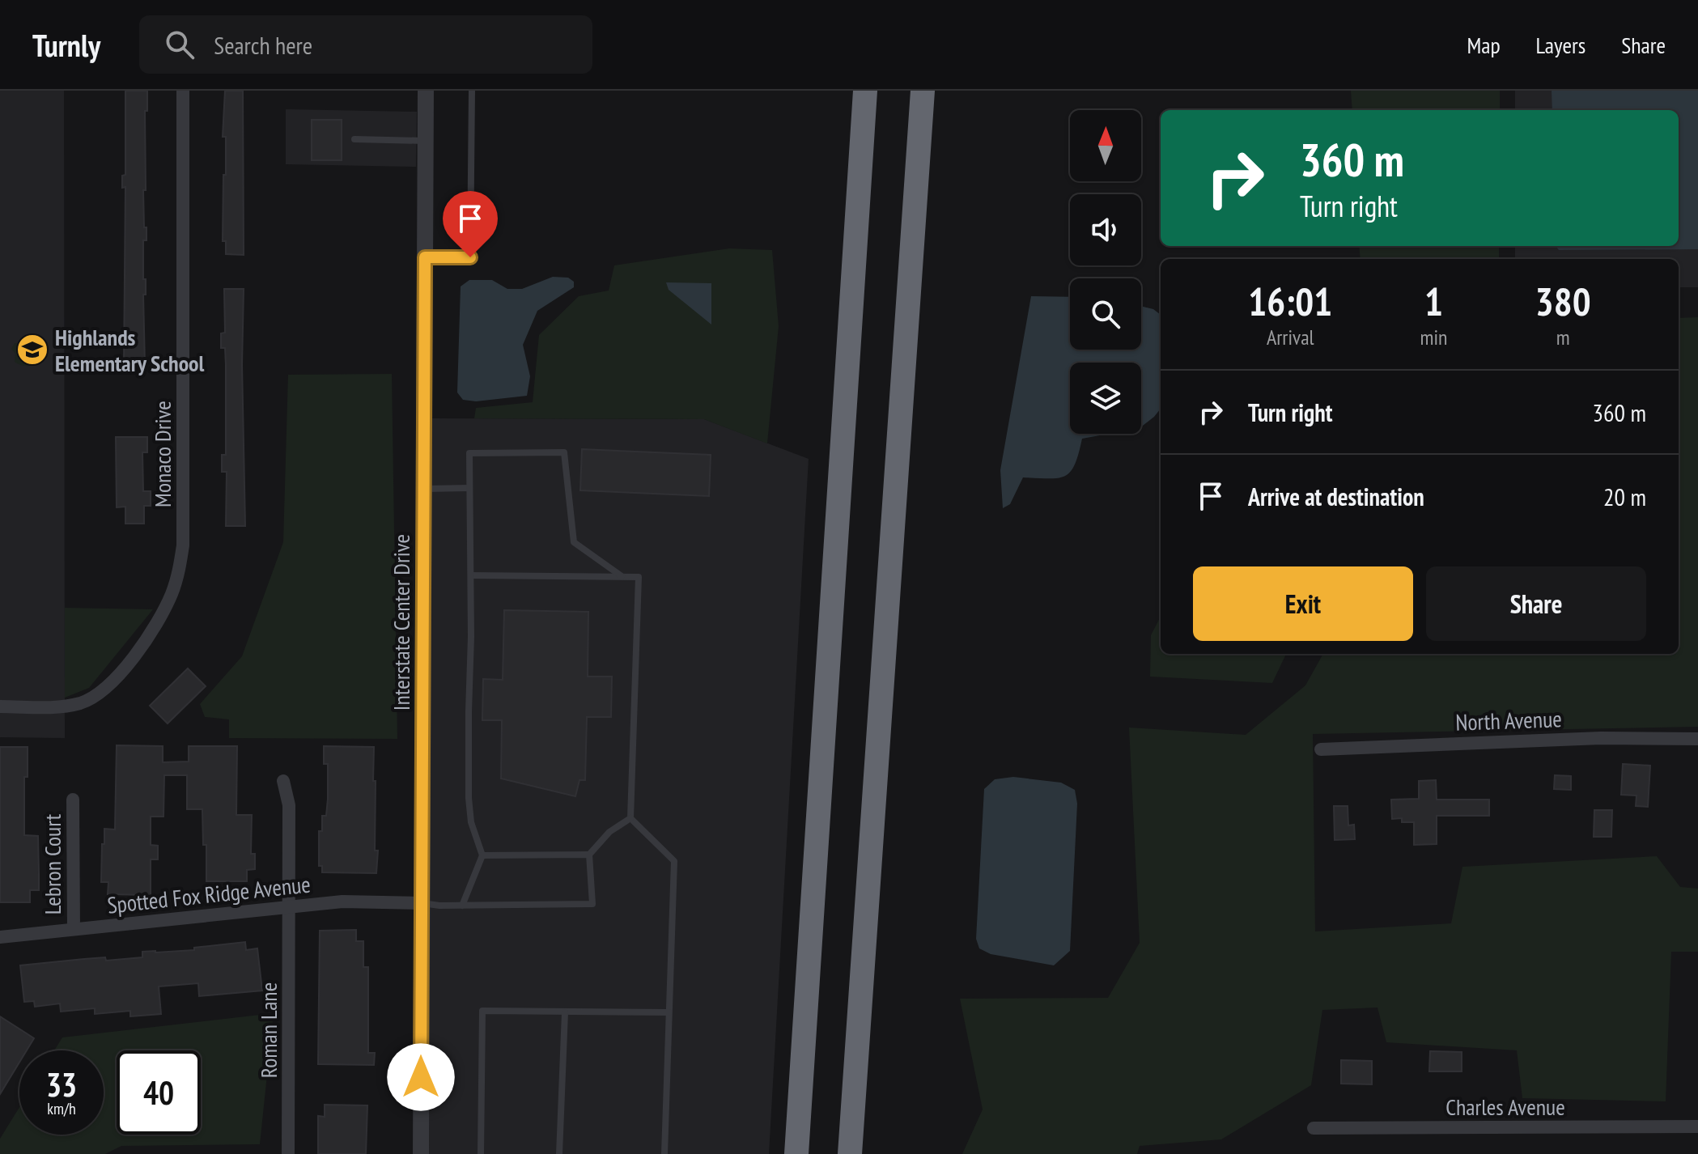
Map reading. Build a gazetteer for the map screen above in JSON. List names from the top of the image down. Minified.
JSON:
{"streets":{"street":["Monaco Drive","Interstate Center Drive","North Avenue","Lebron Court","Spotted Fox Ridge Avenue","Roman Lane","Charles Avenue"]},"crossings":[["Interstate Center Drive","Spotted Fox Ridge Avenue"],["Lebron Court","Spotted Fox Ridge Avenue"],["Spotted Fox Ridge Avenue","Roman Lane"]],"places":{"school or university":["Highlands Elementary School"]},"north":"top","page":{"header":"Turnly","search":"Search here","nav":["Map","Layers","Share"],"turn":["360 m","Turn right"],"eta":["16:01","Arrival","1","min","380","m"],"list":[{"name":"Turn right","value":"360 m"},{"name":"Arrive at destination","value":"20 m"}],"buttons":["Exit","Share"],"speed":"33 km/h","limit":"40"}}
